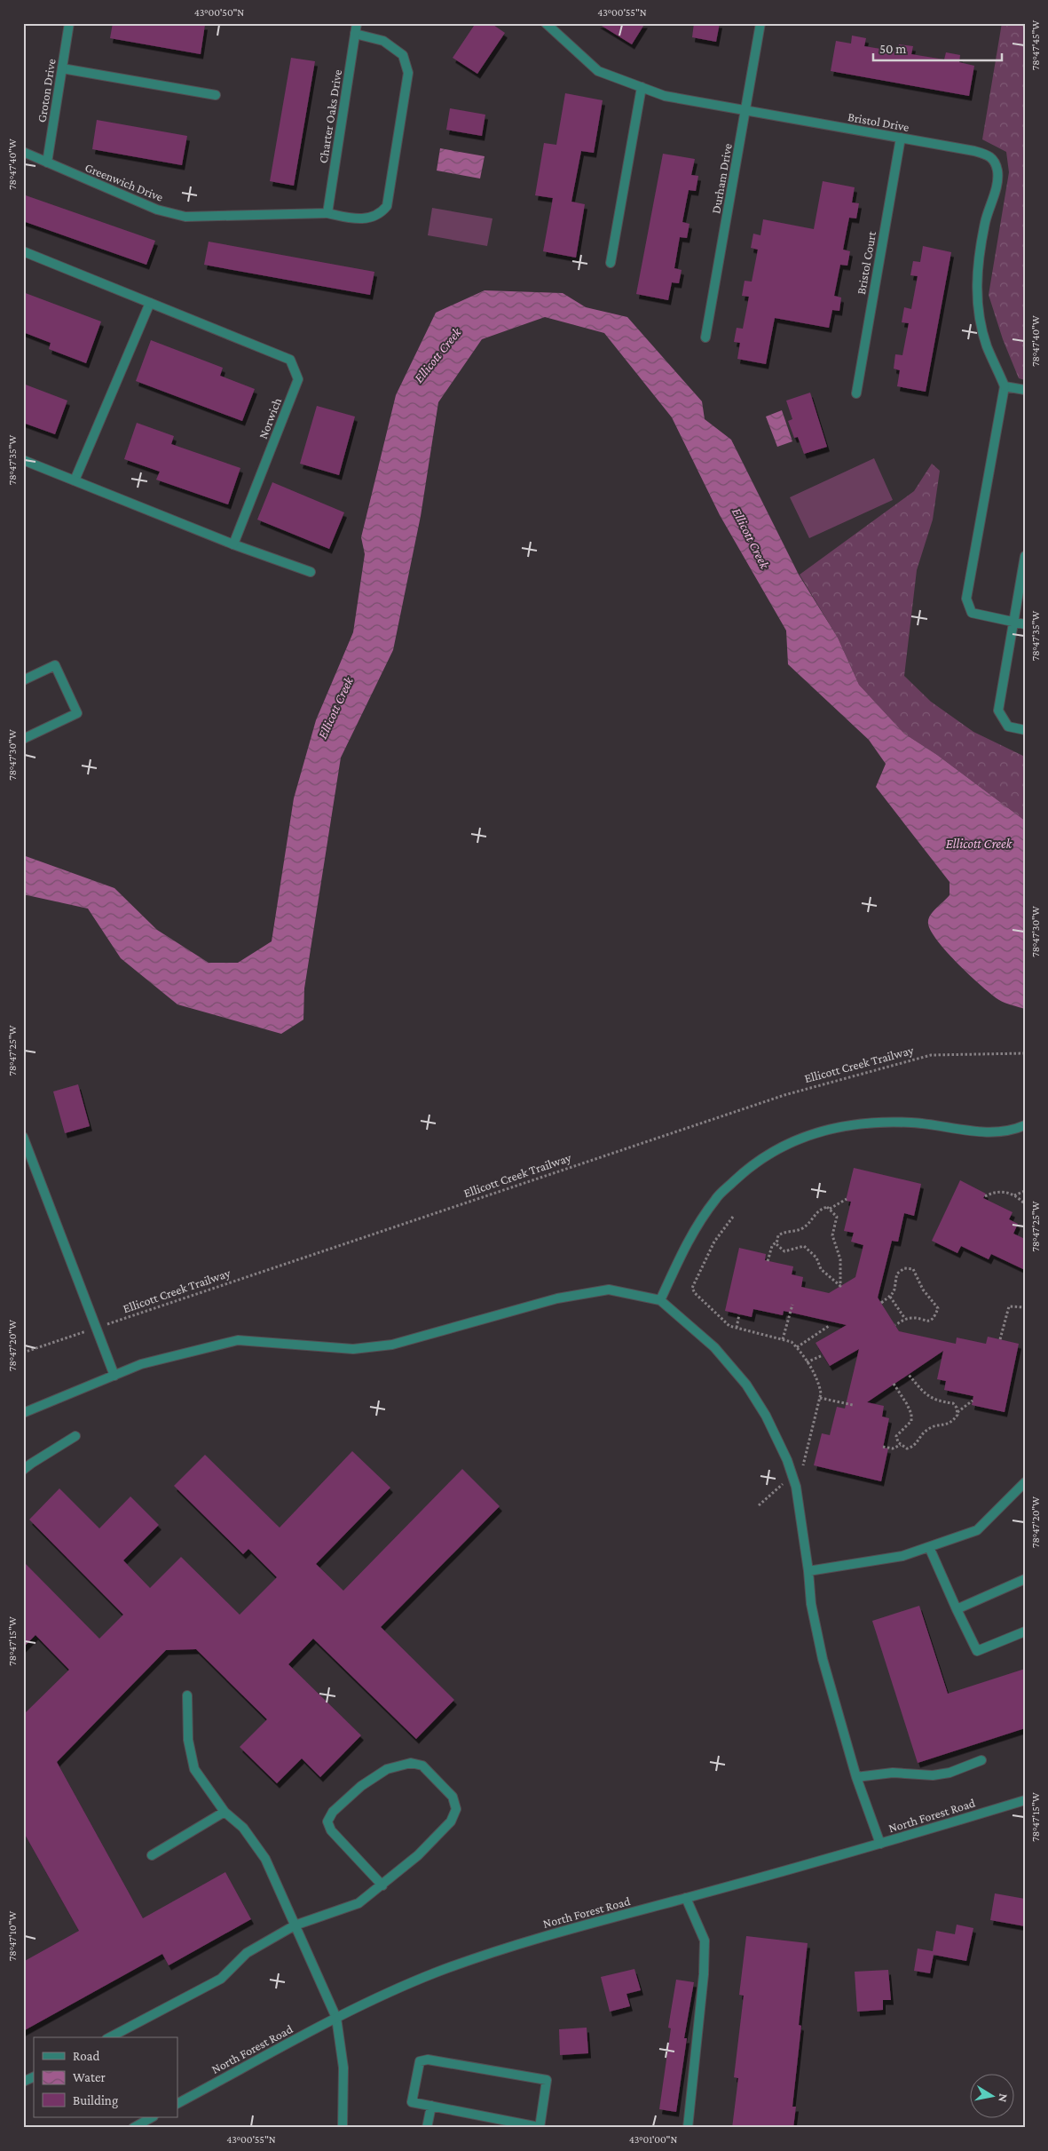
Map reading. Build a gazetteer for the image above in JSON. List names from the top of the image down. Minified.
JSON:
{"streets":{"street":["Groton Drive","Charter Oaks Drive","Bristol Drive","Durham Drive","Greenwich Drive","Bristol Court","Norwich","North Forest Road"],"path":["Ellicott Creek Trailway"]},"crossings":[["Groton Drive","Greenwich Drive"],["Charter Oaks Drive","Greenwich Drive"],["Bristol Drive","Durham Drive"],["Bristol Drive","Bristol Court"]],"water":["Ellicott Creek"],"legend":["Road","Water","Building"],"scale_bar":"50 m","north":"right","coordinates":["43°00'50\"N","43°00'55\"N","78°47'45\"W","78°47'40\"W","78°47'35\"W","78°47'30\"W","78°47'25\"W","78°47'20\"W","78°47'15\"W","78°47'10\"W","43°01'00\"N"]}
